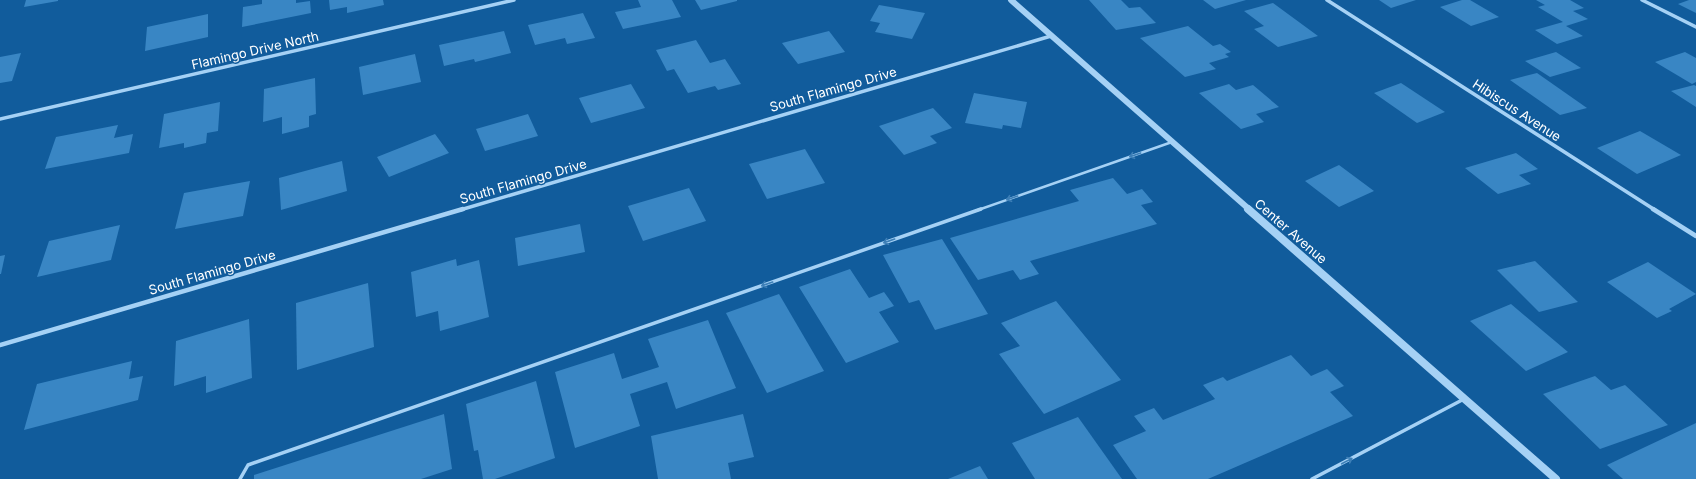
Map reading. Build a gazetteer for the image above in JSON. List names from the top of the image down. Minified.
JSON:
{"streets":{"street":["Flamingo Drive North","South Flamingo Drive","Hibiscus Avenue","Center Avenue"]},"crossings":[["South Flamingo Drive","Center Avenue"]]}
